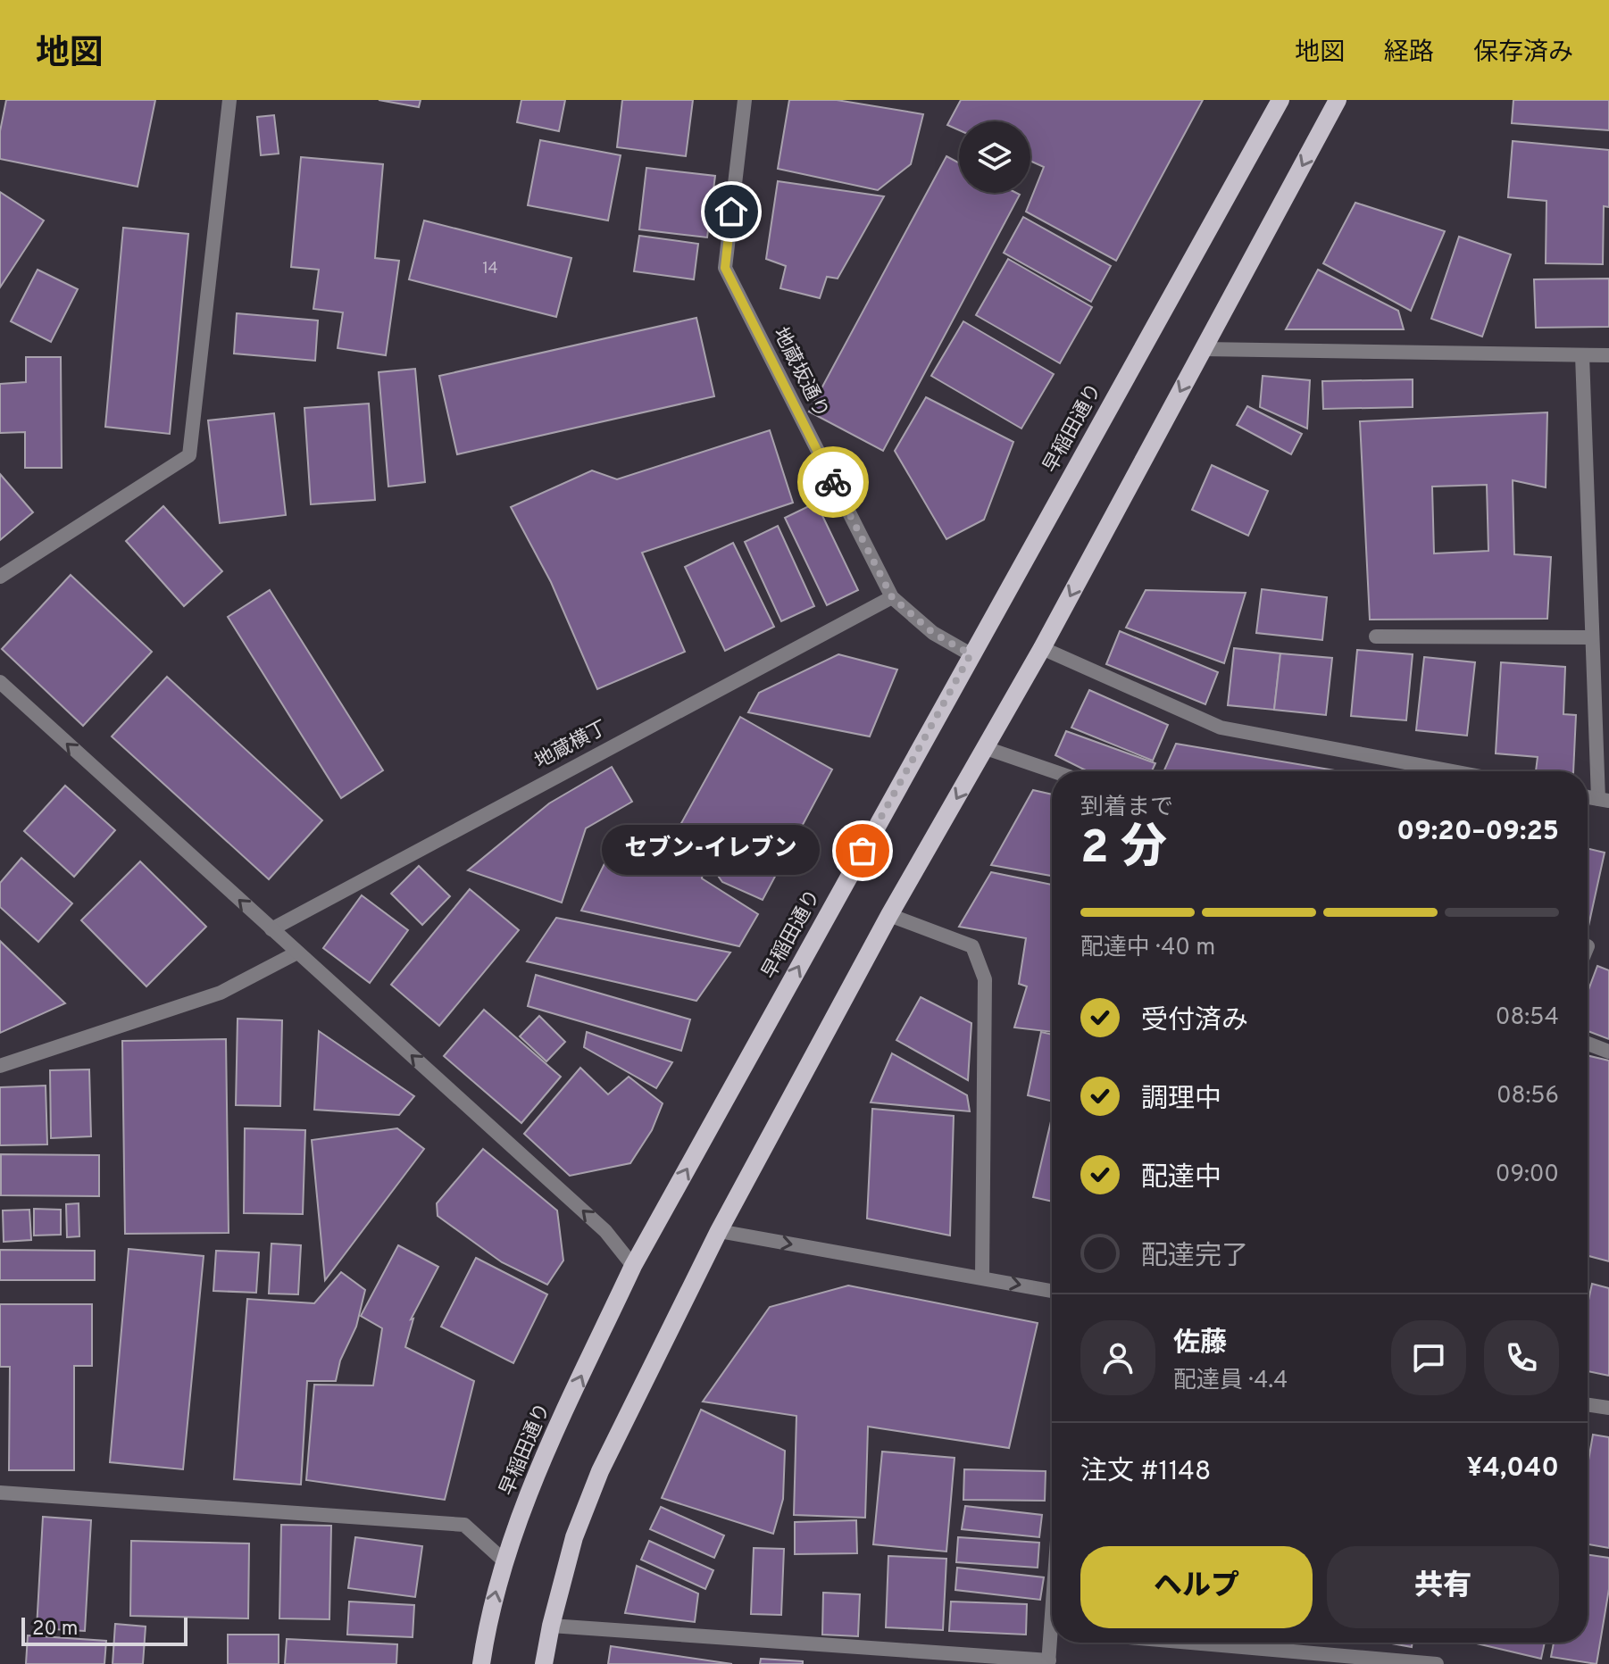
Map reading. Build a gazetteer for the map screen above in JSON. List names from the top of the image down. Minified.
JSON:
{"streets":{"main road":["早稲田通り"],"street":["地蔵坂通り","地蔵横丁"]},"crossings":[["地蔵坂通り","早稲田通り"],["地蔵坂通り","地蔵横丁"]],"places":["セブン-イレブン"],"house_numbers":["14"],"scale_bar":"20 m","page":{"header":"地図","nav":["地図","経路","保存済み"],"heading":["2 分","到着まで","09:20–09:25"],"panel":["佐藤","配達員 · 4.4","注文 #1148","¥4,040"],"bubble":"セブン-イレブン","bar":"配達中 · 40 m","list":[["受付済み","08:54"],["調理中","08:56"],["配達中","09:00"],"配達完了"],"buttons":["ヘルプ","共有"],"scale":"20 m"}}
